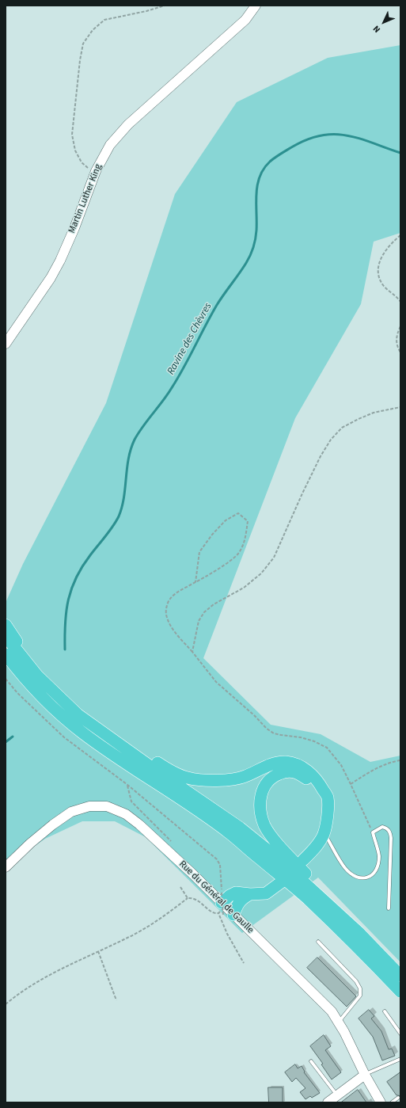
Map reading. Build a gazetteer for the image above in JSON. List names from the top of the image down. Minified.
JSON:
{"streets":{"street":["Martin Luther King","Rue du Général de Gaulle"]},"water":["Ravine des Chèvres"],"north":"bottom left"}
